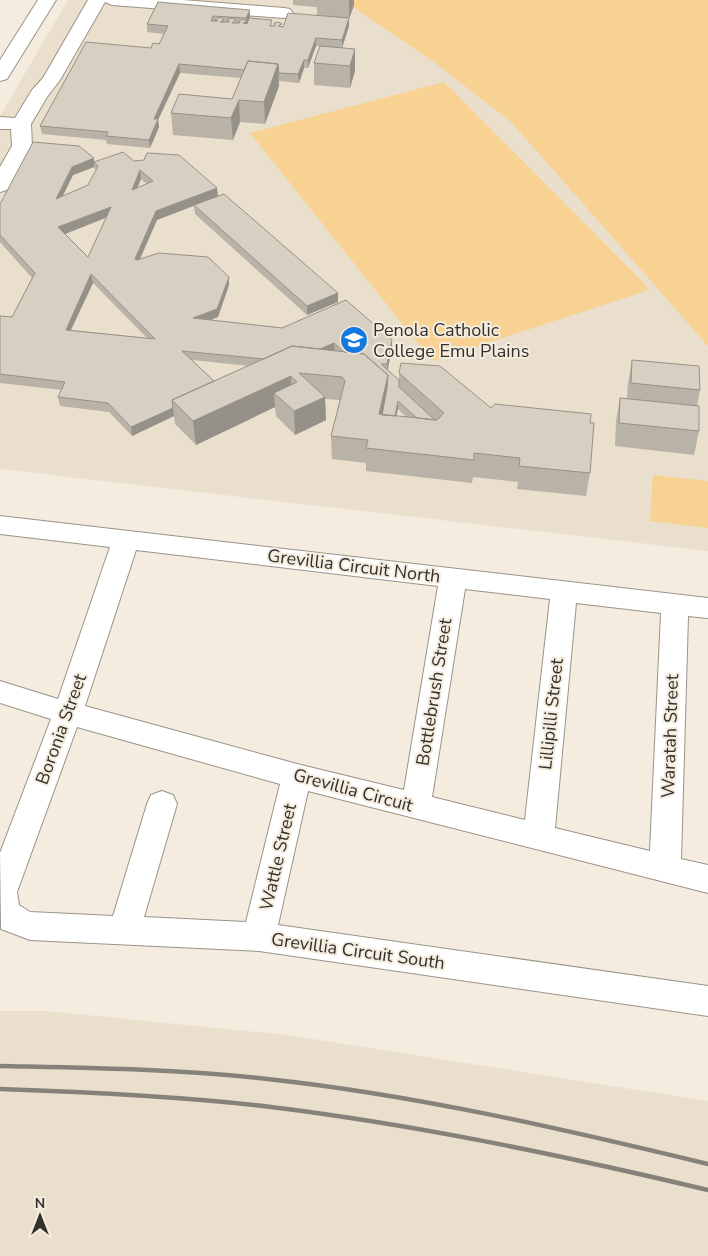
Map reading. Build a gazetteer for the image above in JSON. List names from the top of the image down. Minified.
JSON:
{"streets":{"street":["Grevillia Circuit North","Bottlebrush Street","Lillipilli Street","Boronia Street","Waratah Street","Grevillia Circuit","Wattle Street","Grevillia Circuit South"]},"crossings":[["Grevillia Circuit North","Bottlebrush Street"],["Grevillia Circuit North","Lillipilli Street"],["Grevillia Circuit North","Boronia Street"],["Grevillia Circuit North","Waratah Street"],["Bottlebrush Street","Grevillia Circuit"],["Lillipilli Street","Grevillia Circuit"],["Boronia Street","Grevillia Circuit"],["Boronia Street","Grevillia Circuit South"],["Waratah Street","Grevillia Circuit"],["Grevillia Circuit","Wattle Street"],["Wattle Street","Grevillia Circuit South"]],"places":{"school or university":["Penola Catholic College Emu Plains"]},"north":"top"}
